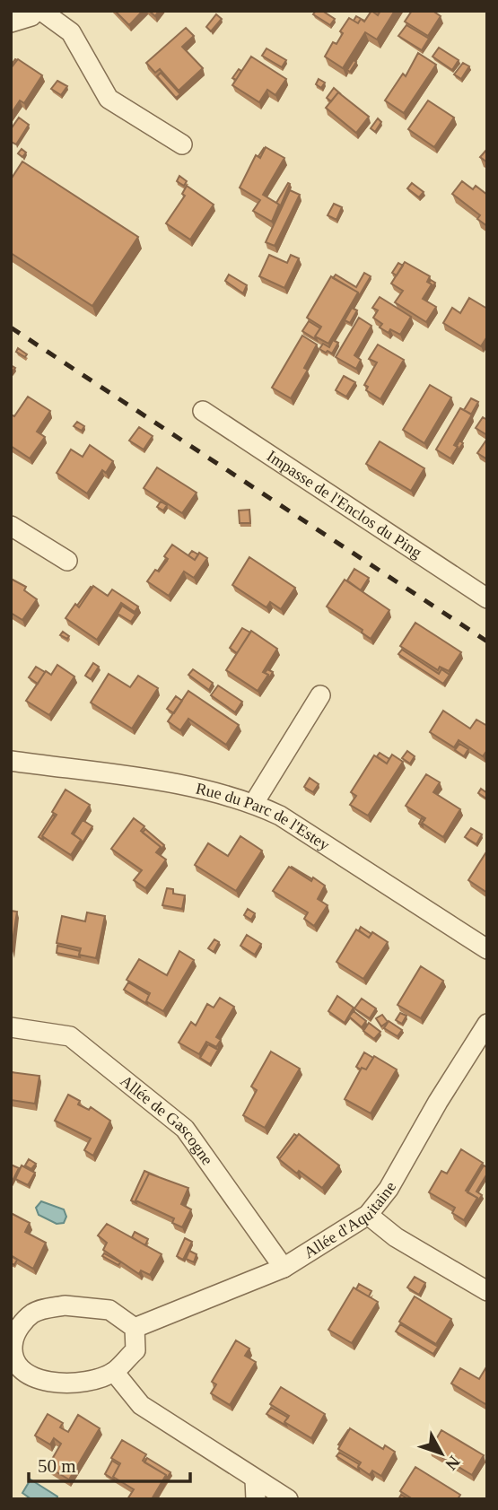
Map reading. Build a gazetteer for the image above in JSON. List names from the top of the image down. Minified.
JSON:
{"streets":{"street":["Impasse de l'Enclos du Ping","Rue du Parc de l'Estey","Allée de Gascogne","Allée d'Aquitaine"]},"crossings":[["Allée de Gascogne","Allée d'Aquitaine"]],"scale_bar":"50 m","north":"bottom right"}
